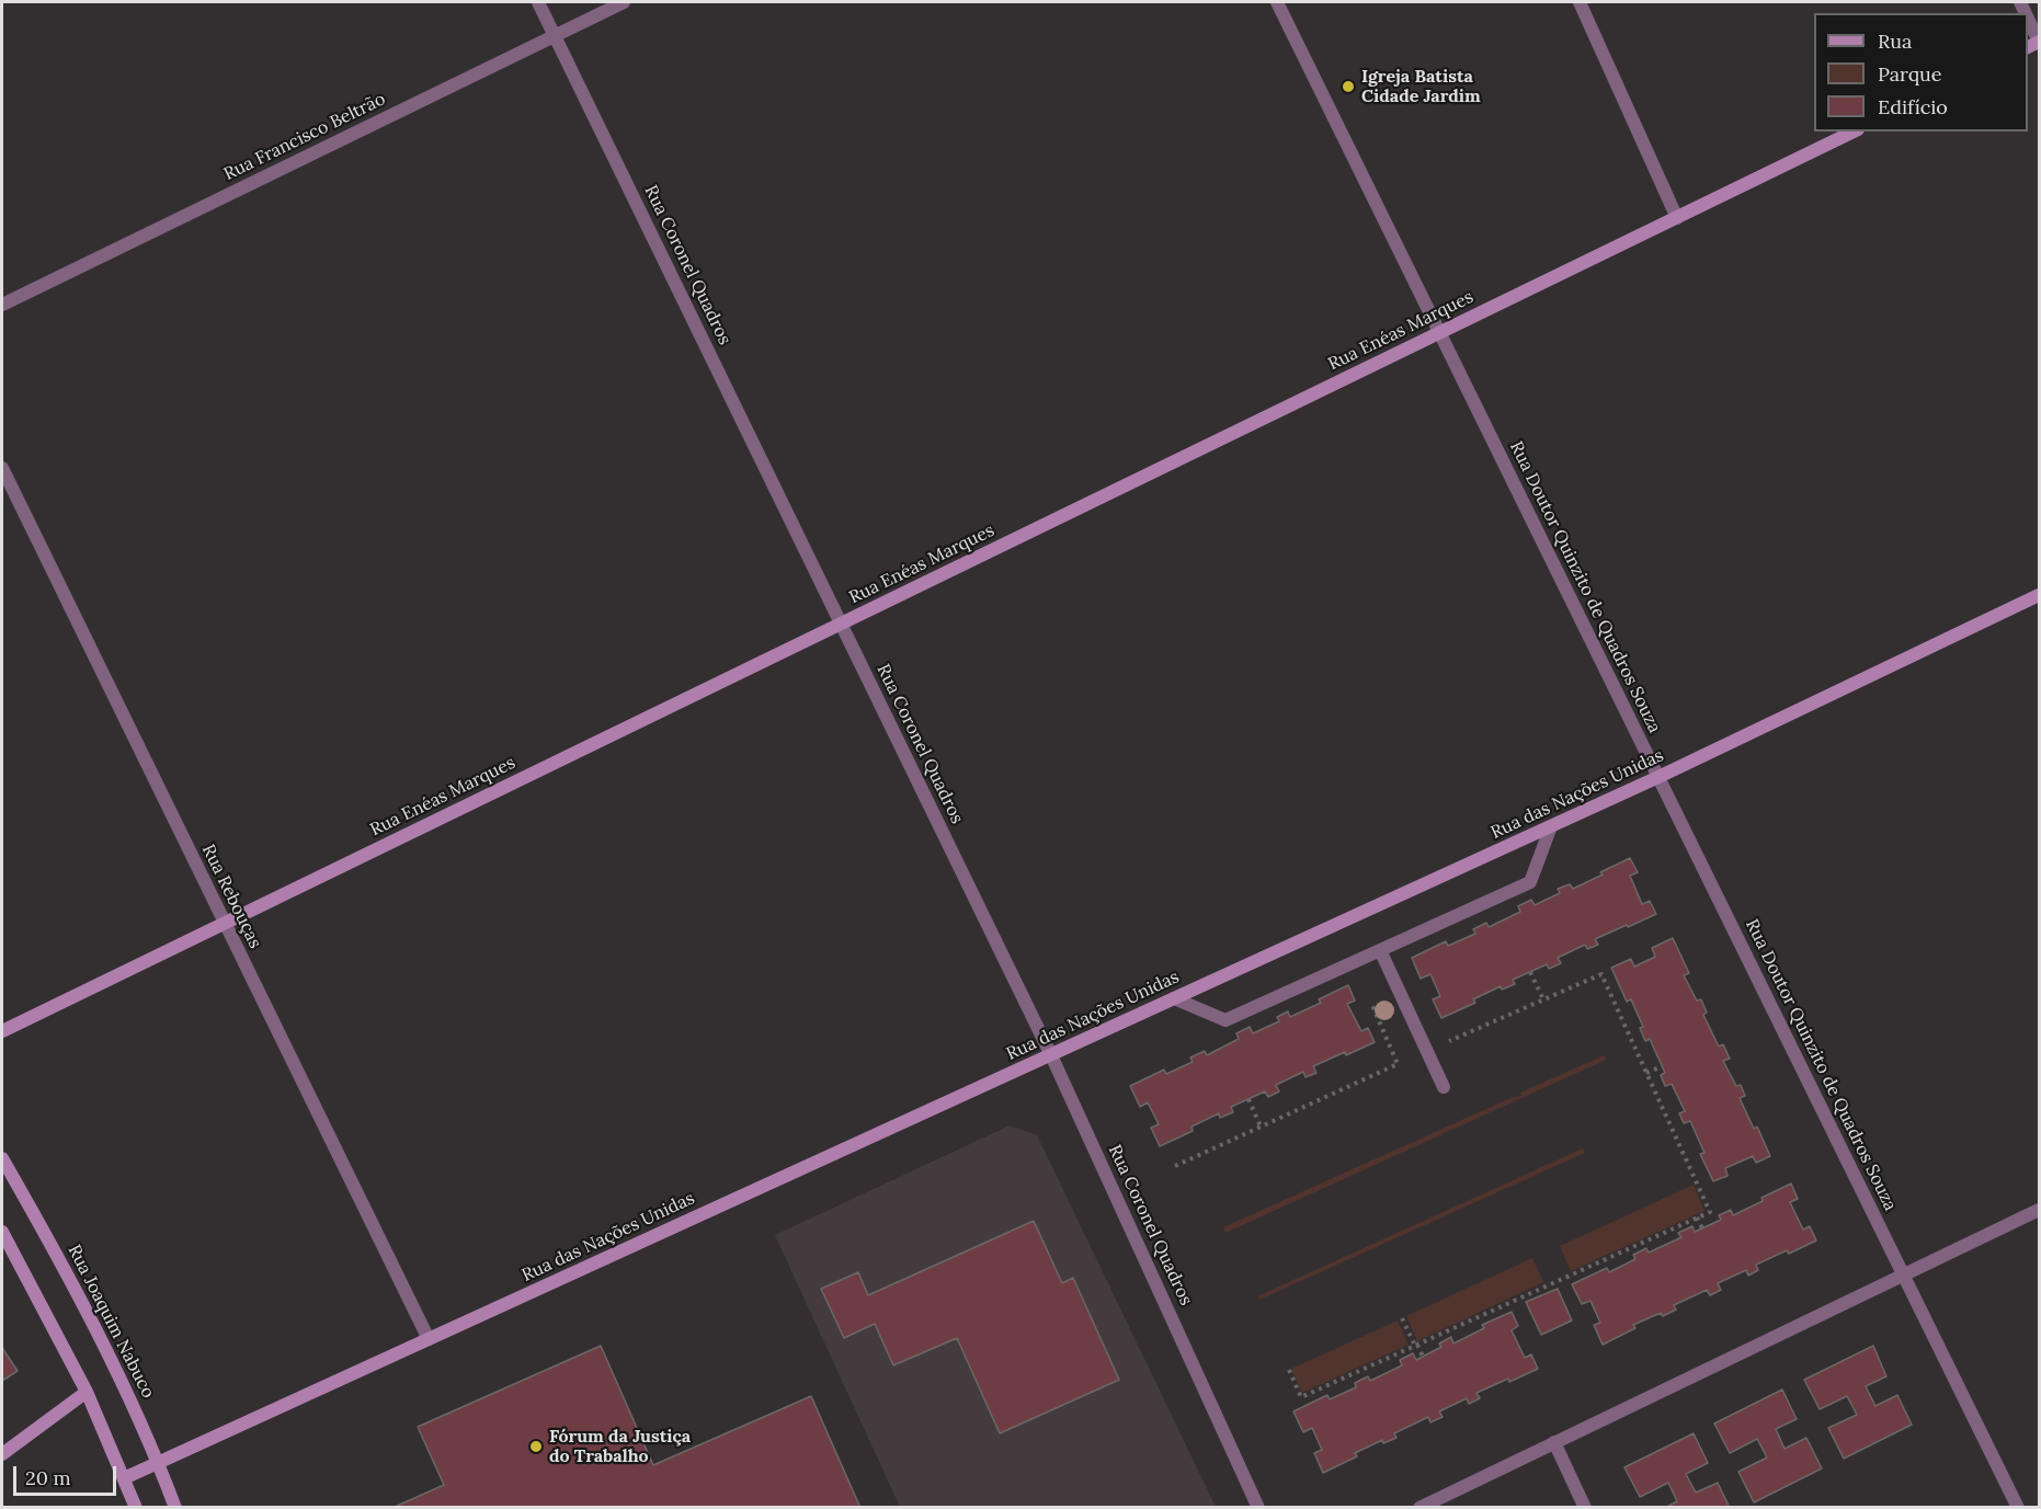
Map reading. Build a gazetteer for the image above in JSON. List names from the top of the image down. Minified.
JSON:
{"streets":{"street":["Rua Francisco Beltrão","Rua Coronel Quadros","Rua Enéas Marques","Rua Doutor Quinzito de Quadros Souza","Rua das Nações Unidas","Rua Rebouças","Rua Joaquim Nabuco"]},"crossings":[["Rua Francisco Beltrão","Rua Coronel Quadros"],["Rua Coronel Quadros","Rua Enéas Marques"],["Rua Coronel Quadros","Rua das Nações Unidas"],["Rua Enéas Marques","Rua Doutor Quinzito de Quadros Souza"],["Rua Enéas Marques","Rua Rebouças"],["Rua Doutor Quinzito de Quadros Souza","Rua das Nações Unidas"],["Rua das Nações Unidas","Rua Rebouças"],["Rua das Nações Unidas","Rua Joaquim Nabuco"]],"places":["Igreja Batista Cidade Jardim","Fórum da Justiça do Trabalho"],"legend":["Rua","Parque","Edifício"],"scale_bar":"20 m"}
